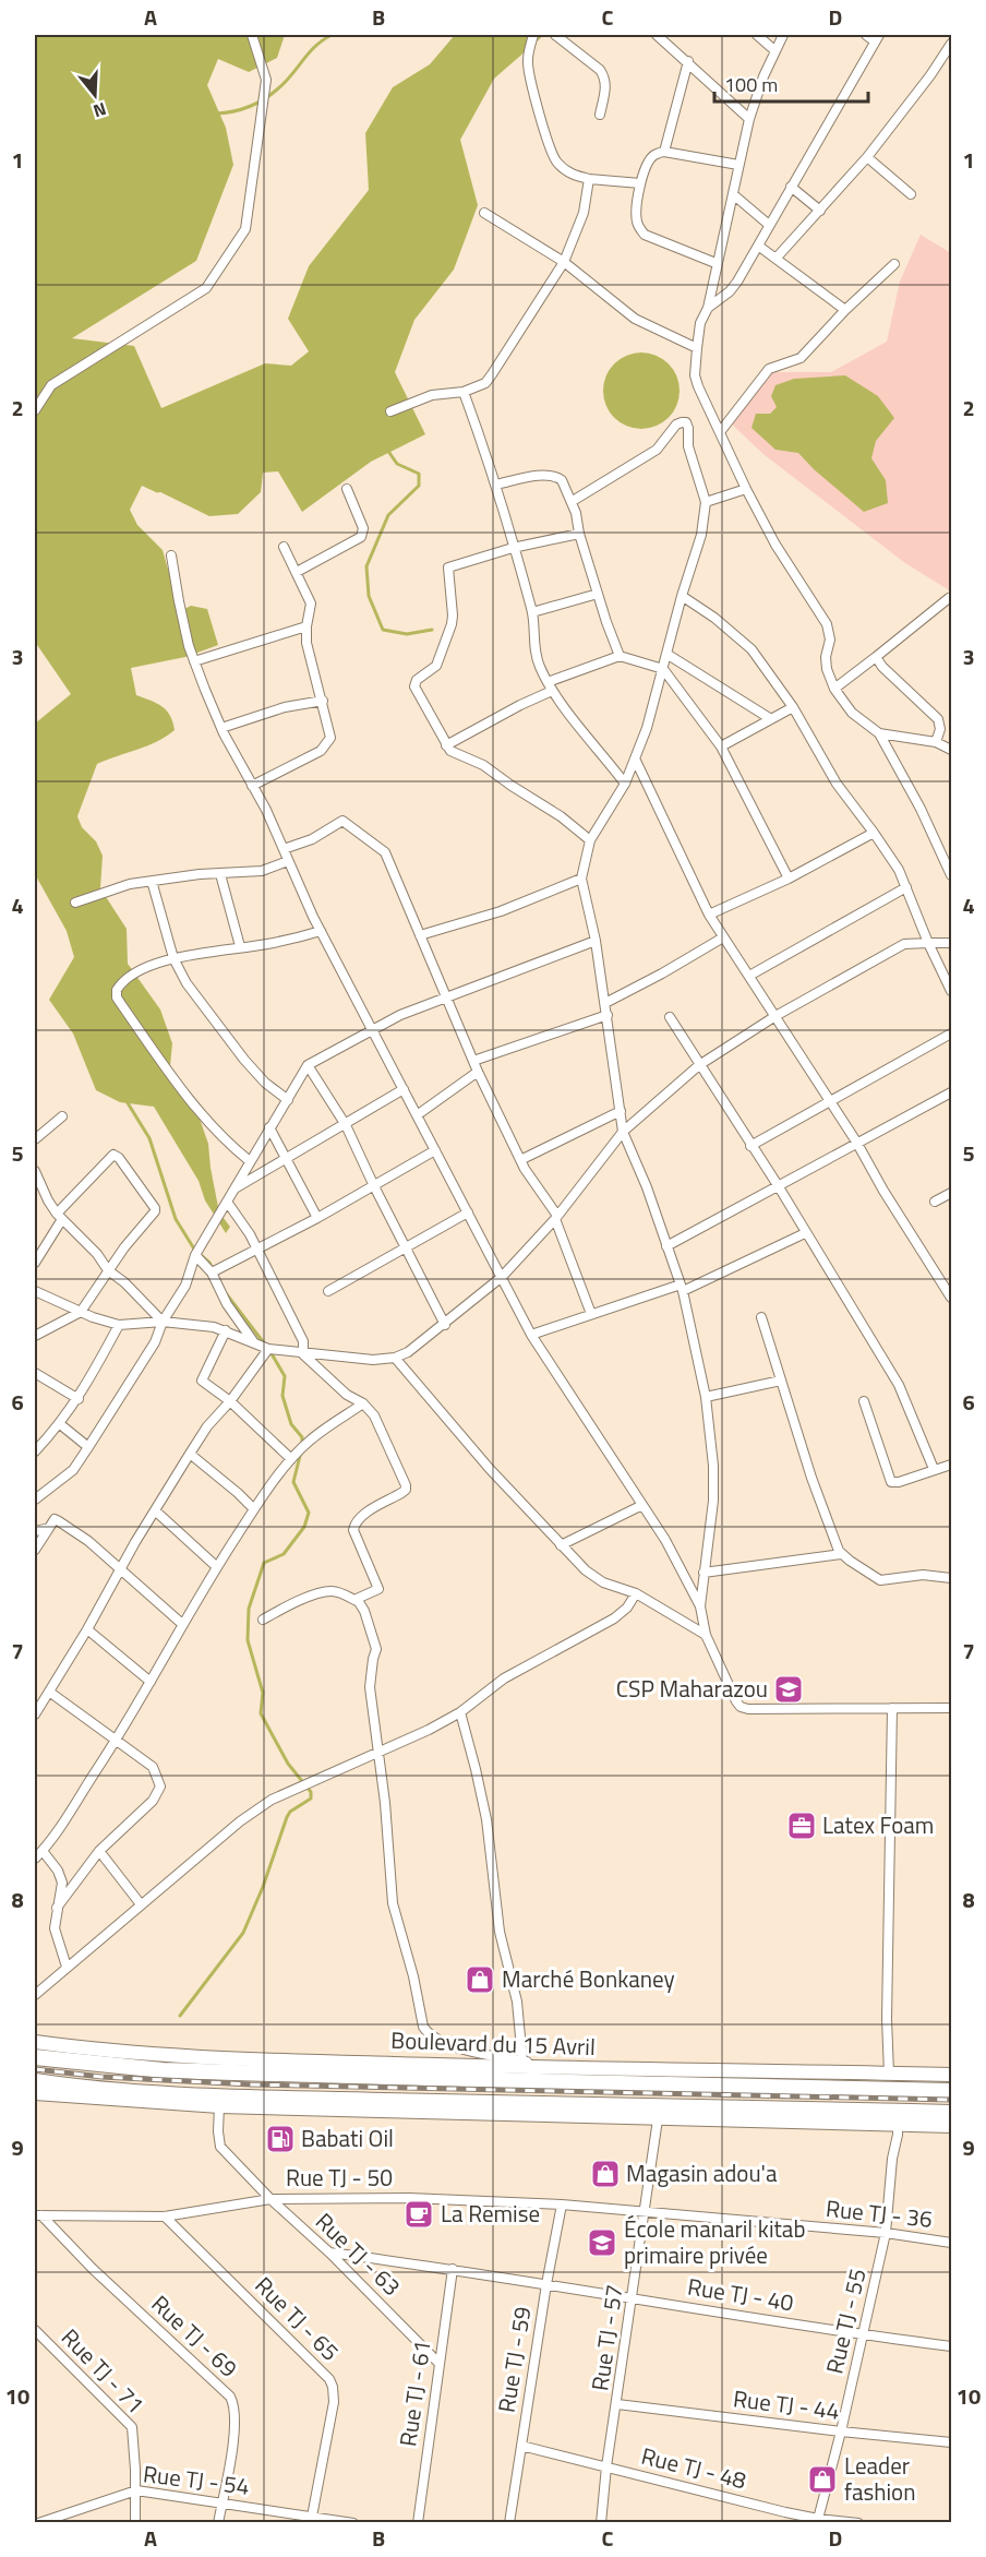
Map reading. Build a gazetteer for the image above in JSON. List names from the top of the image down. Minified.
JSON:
{"streets":{"highway":["Boulevard du 15 Avril"],"street":["Rue TJ - 50","Rue TJ - 36","Rue TJ - 63","Rue TJ - 40","Rue TJ - 65","Rue TJ - 55","Rue TJ - 69","Rue TJ - 57","Rue TJ - 59","Rue TJ - 71","Rue TJ - 61","Rue TJ - 44","Rue TJ - 48","Rue TJ - 54"]},"crossings":[["Rue TJ - 50","Rue TJ - 36"],["Rue TJ - 50","Rue TJ - 63"],["Rue TJ - 50","Rue TJ - 65"],["Rue TJ - 50","Rue TJ - 69"],["Rue TJ - 50","Rue TJ - 57"],["Rue TJ - 50","Rue TJ - 59"],["Rue TJ - 36","Rue TJ - 55"],["Rue TJ - 36","Rue TJ - 57"],["Rue TJ - 63","Rue TJ - 40"],["Rue TJ - 63","Rue TJ - 61"],["Rue TJ - 40","Rue TJ - 55"],["Rue TJ - 40","Rue TJ - 57"],["Rue TJ - 40","Rue TJ - 59"],["Rue TJ - 40","Rue TJ - 61"],["Rue TJ - 65","Rue TJ - 54"],["Rue TJ - 55","Rue TJ - 44"],["Rue TJ - 55","Rue TJ - 48"],["Rue TJ - 69","Rue TJ - 54"],["Rue TJ - 57","Rue TJ - 44"],["Rue TJ - 57","Rue TJ - 48"],["Rue TJ - 59","Rue TJ - 48"],["Rue TJ - 71","Rue TJ - 54"]],"places":{"school or university":["CSP Maharazou","École manaril kitab primaire privée"],"office":["Latex Foam"],"shop":["Marché Bonkaney","Magasin adou'a","Leader fashion"],"fuel station":["Babati Oil"],"cafe":["La Remise"]},"scale_bar":"100 m","north":"bottom","grid":{"columns":["A","B","C","D"],"rows":["1","2","3","4","5","6","7","8","9","10"]}}
